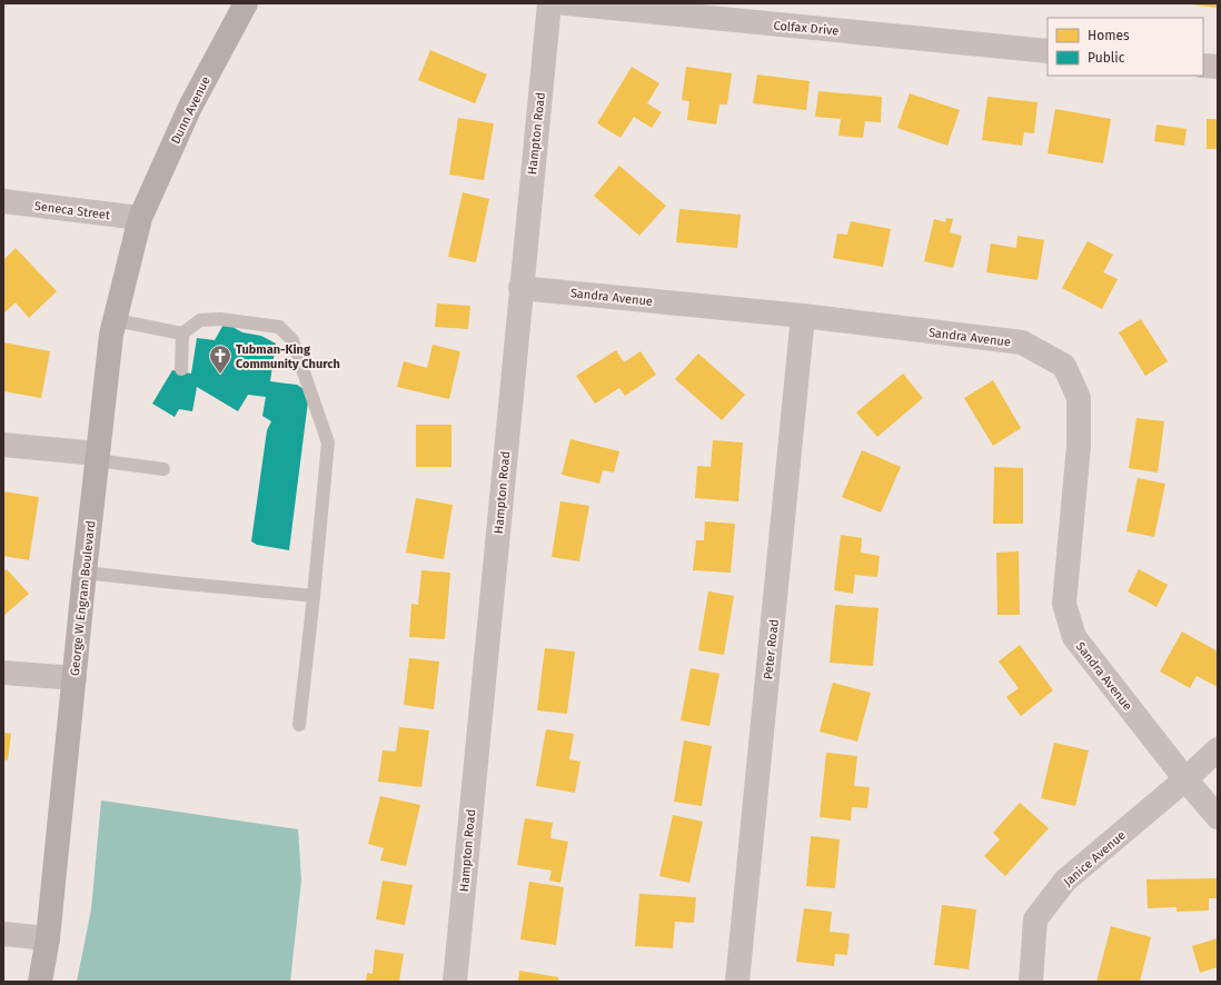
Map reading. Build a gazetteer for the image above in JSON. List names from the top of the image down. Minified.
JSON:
{"streets":{"main road":["Dunn Avenue","George W Engram Boulevard"],"street":["Colfax Drive","Hampton Road","Seneca Street","Sandra Avenue","Peter Road","Janice Avenue"]},"crossings":[["Dunn Avenue","Seneca Street"],["Dunn Avenue","George W Engram Boulevard"],["Hampton Road","Sandra Avenue"],["Seneca Street","George W Engram Boulevard"],["Sandra Avenue","Peter Road"],["Sandra Avenue","Janice Avenue"]],"places":{"church":["Tubman-King Community Church"]},"legend":["Homes","Public"]}
